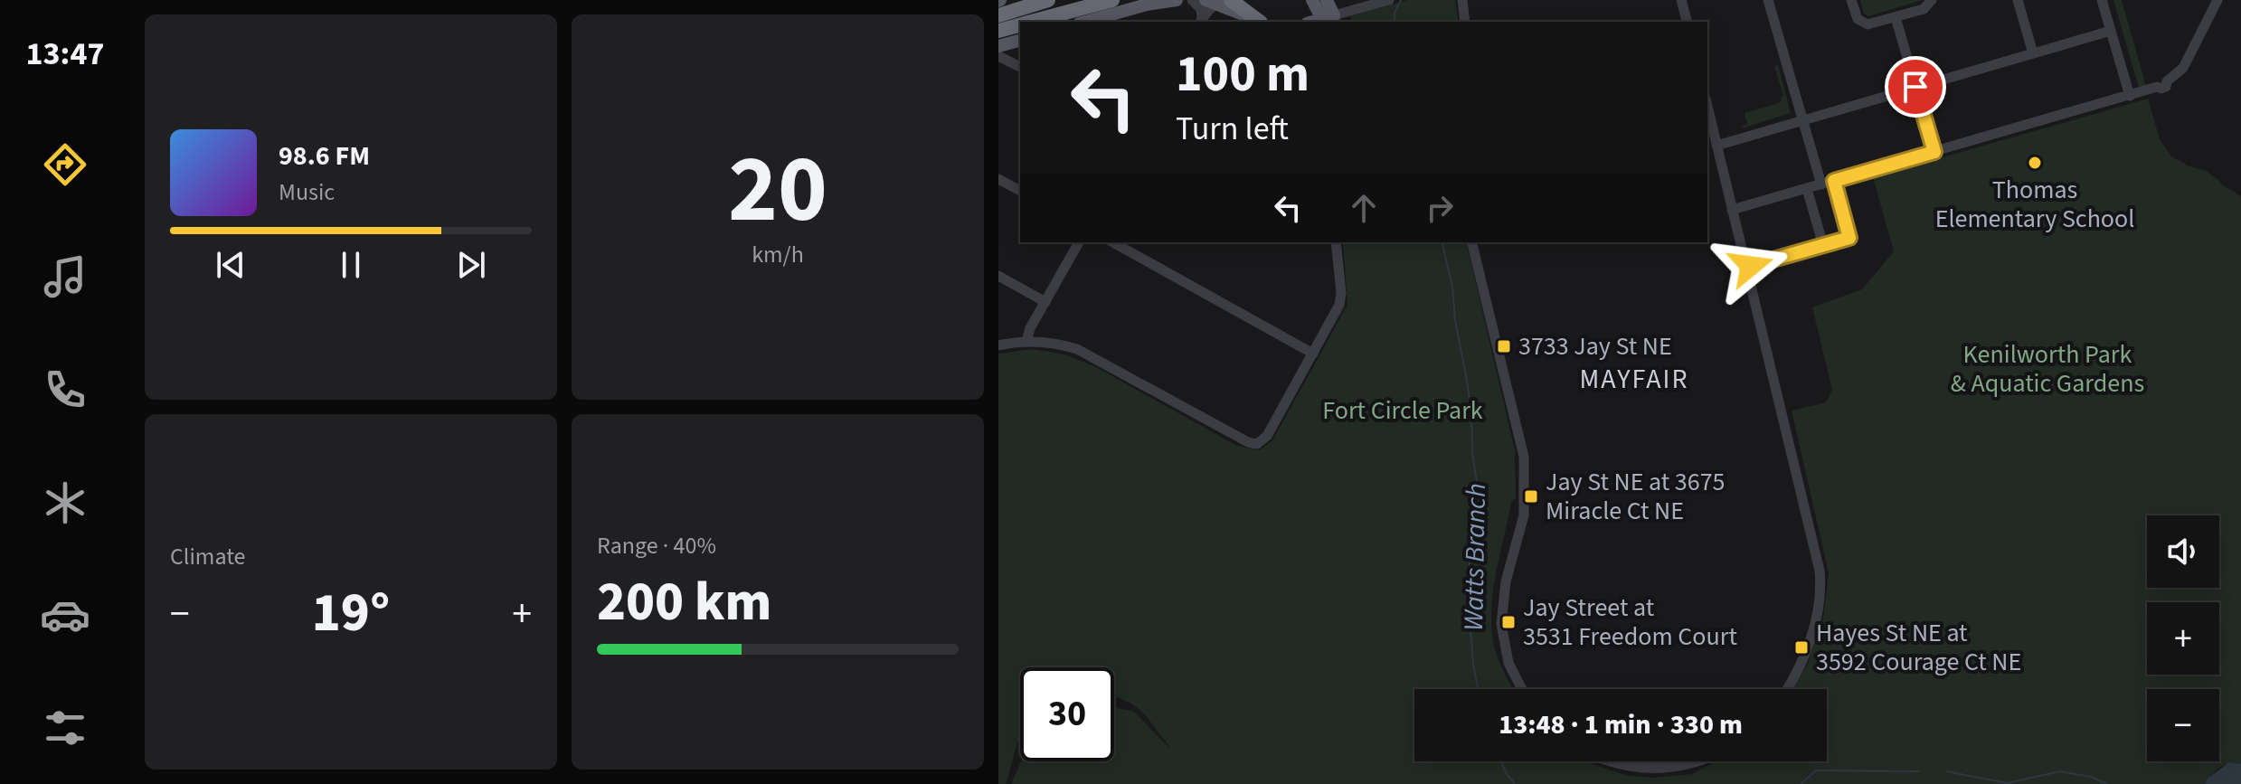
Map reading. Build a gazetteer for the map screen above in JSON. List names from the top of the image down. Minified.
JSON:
{"districts":["MAYFAIR"],"water":["Watts Branch"],"parks":["Kenilworth Park & Aquatic Gardens","Fort Circle Park"],"places":{"other":["Thomas Elementary School"],"transit":["3733 Jay St NE","Jay St NE at 3675 Miracle Ct NE","Jay Street at 3531 Freedom Court","Hayes St NE at 3592 Courage Ct NE"]},"page":{"tabs":"13:47","tile":[["20","km/h"],"Climate",["Range · 40%","200 km"]],"turn":["100 m","Turn left"],"song":["98.6 FM","Music"],"map_buttons":["+","−"],"heat":["−","19°","+"],"limit":"30","trip":"13:48 · 1 min · 330 m"}}
